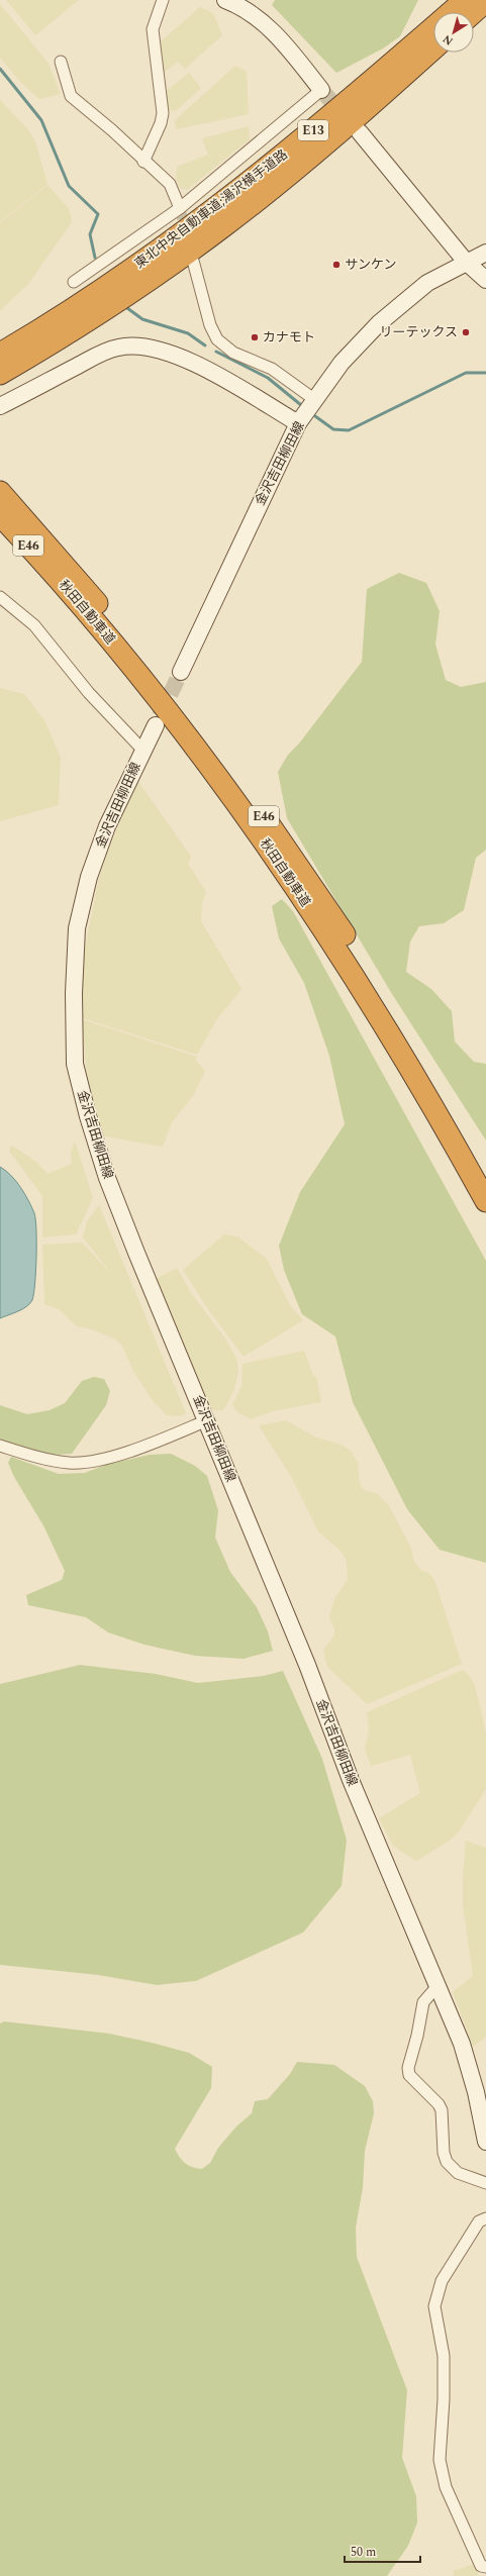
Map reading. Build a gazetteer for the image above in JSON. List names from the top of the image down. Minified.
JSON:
{"streets":{"highway":["E13","東北中央自動車道;湯沢横手道路","E46","秋田自動車道"],"main road":["金沢吉田柳田線"]},"places":["サンケン","リーテックス","カナモト"],"scale_bar":"50 m","north":"bottom left"}
